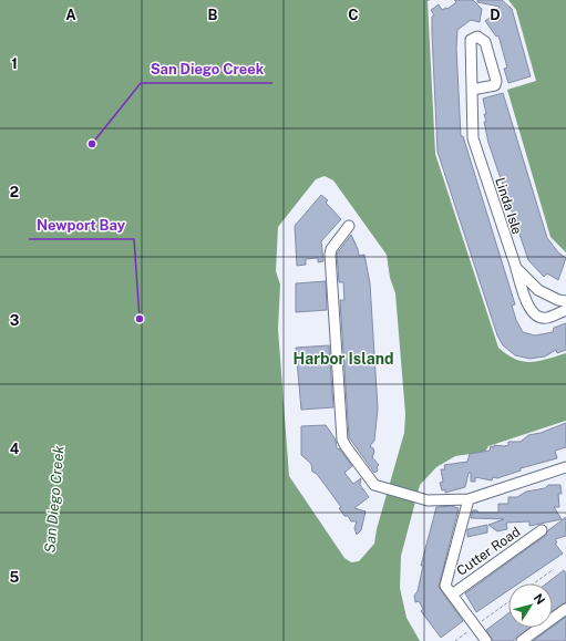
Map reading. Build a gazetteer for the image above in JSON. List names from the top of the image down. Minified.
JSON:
{"streets":{"street":["Linda Isle","Cutter Road"]},"districts":["Harbor Island"],"water":["San Diego Creek"],"places":["San Diego Creek","Newport Bay"],"north":"top right","grid":{"columns":["A","B","C","D"],"rows":["1","2","3","4","5"]}}
